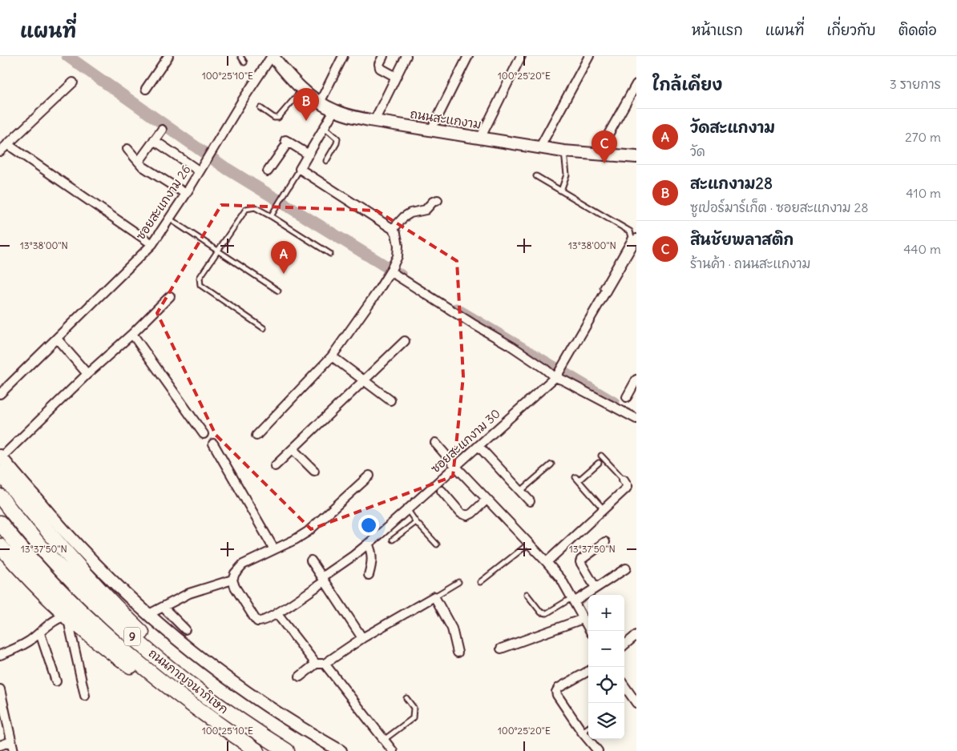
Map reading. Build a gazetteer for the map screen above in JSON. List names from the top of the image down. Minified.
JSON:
{"streets":{"highway":["9","ถนนกาญจนาภิเษก"],"main road":["ถนนสะแกงาม"],"street":["ซอยสะแกงาม 26","ซอยสะแกงาม 30"]},"crossings":[["ถนนสะแกงาม","ซอยสะแกงาม 26"]],"page":{"header":"แผนที่","nav":["หน้าแรก","แผนที่","เกี่ยวกับ","ติดต่อ"],"heading":["ใกล้เคียง","3 รายการ"],"pins":["B","C","A"],"list":[{"mark":"A","name":"วัดสะแกงาม","note":"วัด","value":"270 m"},{"mark":"B","name":"สะแกงาม28","note":"ซูเปอร์มาร์เก็ต · ซอยสะแกงาม 28","value":"410 m"},{"mark":"C","name":"สินชัยพลาสติก","note":"ร้านค้า · ถนนสะแกงาม","value":"440 m"}],"map_buttons":["+","−"]},"coordinates":["100°25'10\"E","100°25'20\"E","13°38'00\"N","13°37'50\"N"]}
